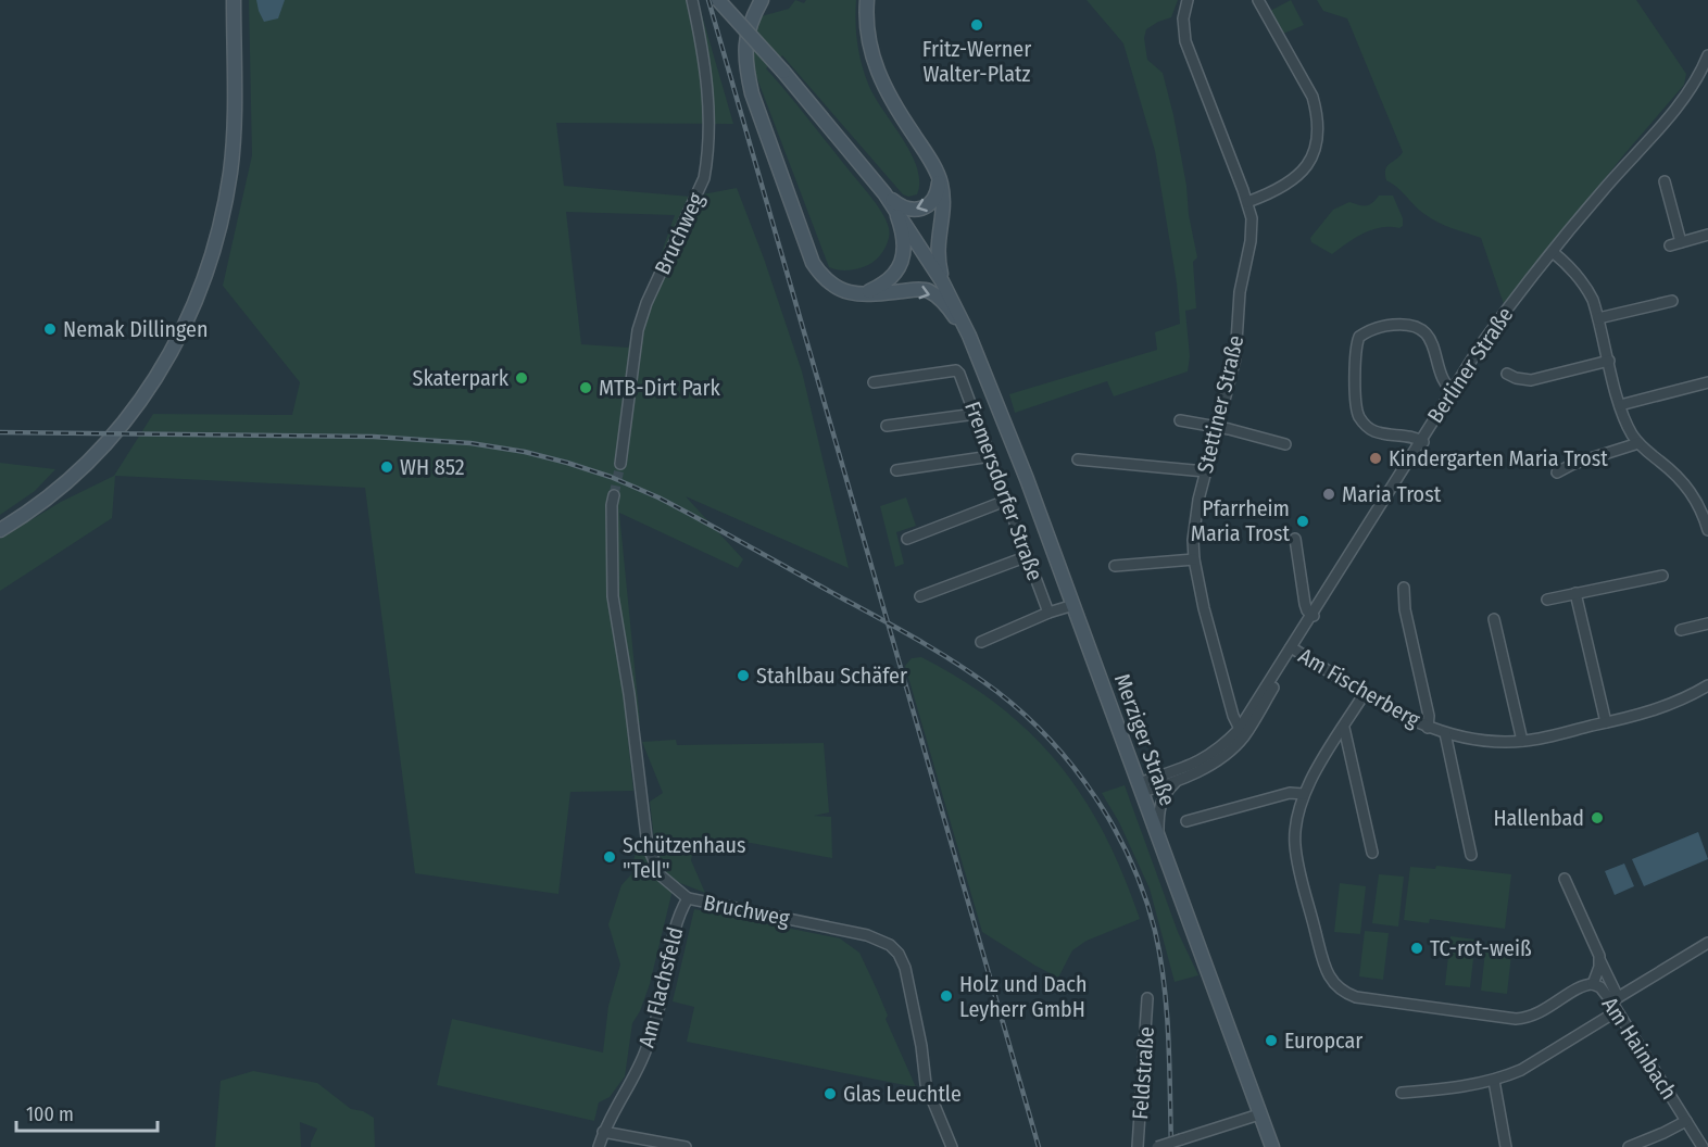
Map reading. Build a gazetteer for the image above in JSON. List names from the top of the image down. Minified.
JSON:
{"streets":{"main road":["Merziger Straße"],"street":["Bruchweg","Berliner Straße","Stettiner Straße","Fremersdorfer Straße","Am Fischerberg","Am Flachsfeld","Am Hainbach","Feldstraße"]},"crossings":[["Bruchweg","Am Flachsfeld"],["Berliner Straße","Stettiner Straße"],["Berliner Straße","Am Fischerberg"],["Berliner Straße","Merziger Straße"],["Merziger Straße","Feldstraße"]],"places":["Fritz-Werner Walter-Platz","Nemak Dillingen","Skaterpark","MTB-Dirt Park","Kindergarten Maria Trost","WH 852","Maria Trost","Pfarrheim Maria Trost","Stahlbau Schäfer","Hallenbad","Schützenhaus \"Tell\"","TC-rot-weiß","Holz und Dach Leyherr GmbH","Europcar","Glas Leuchtle"],"scale_bar":"100 m"}
